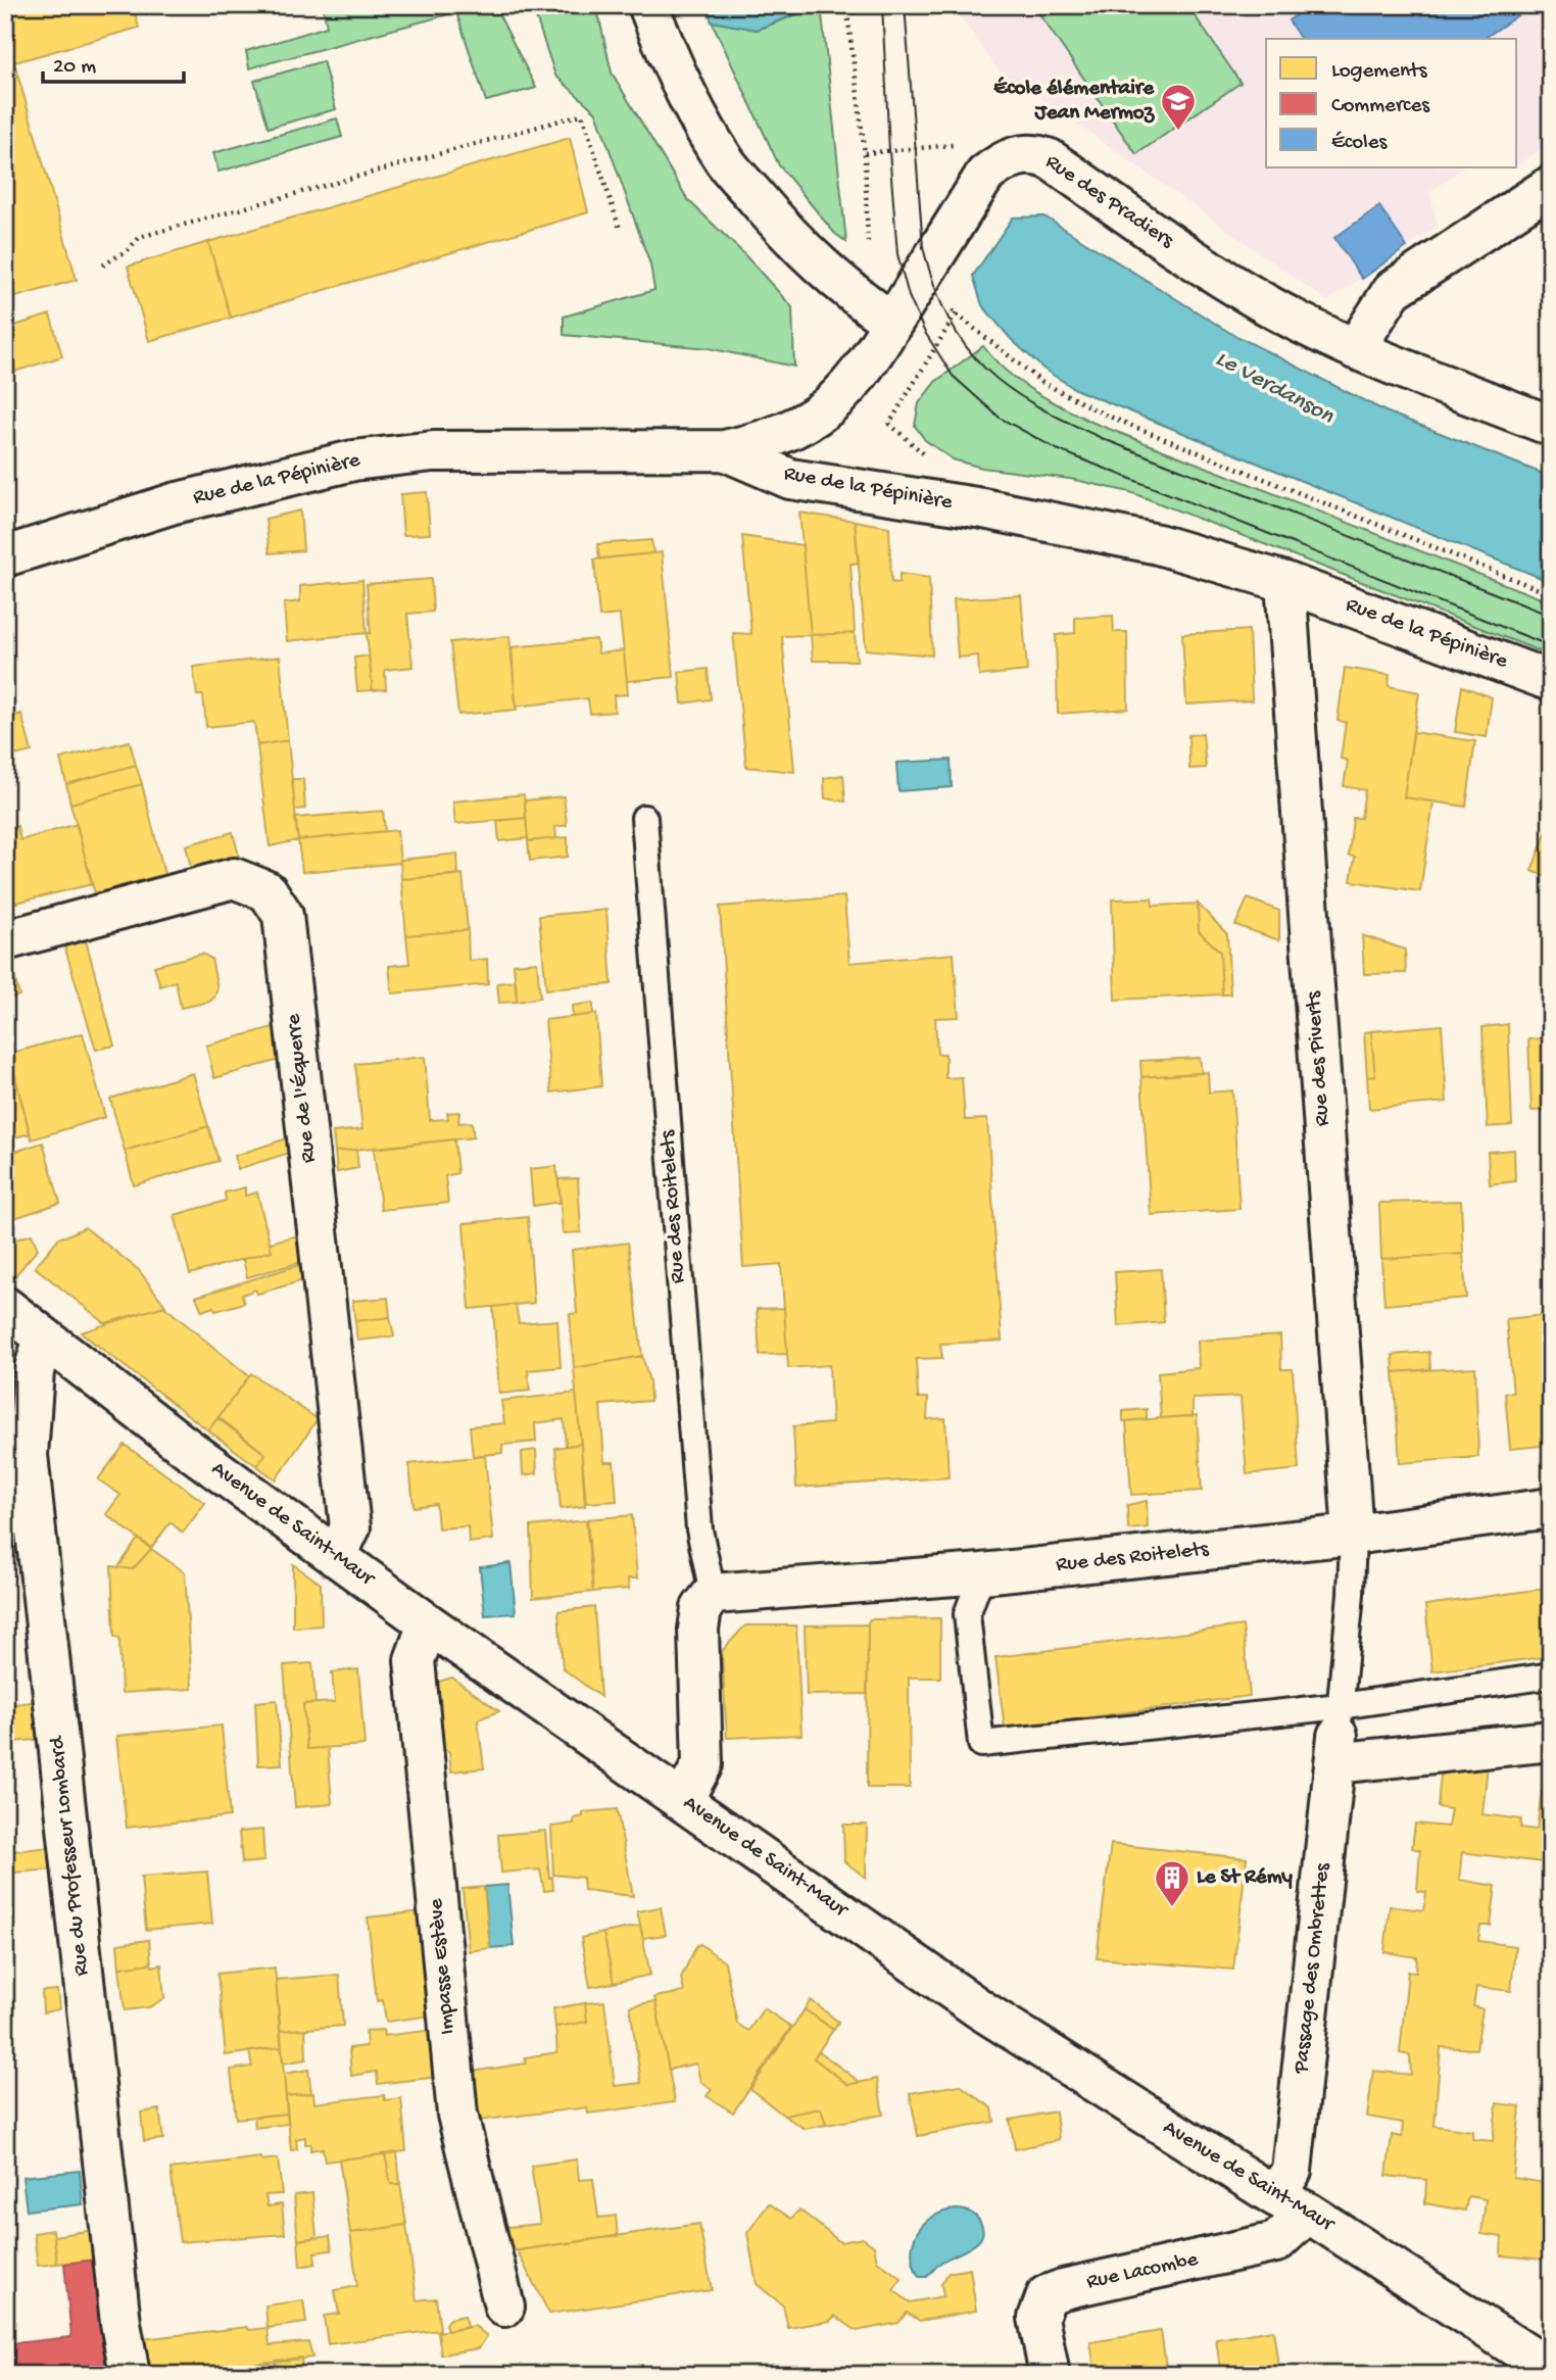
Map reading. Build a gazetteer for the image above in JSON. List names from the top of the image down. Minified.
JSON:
{"streets":{"street":["Rue des Pradiers","Rue de la Pépinière","Rue des Piverts","Rue de l'Équerre","Rue des Roitelets","Avenue de Saint-Maur","Rue du Professeur Lombard","Impasse Estève","Passage des Ombrettes","Rue Lacombe"]},"crossings":[["Rue des Pradiers","Rue de la Pépinière"],["Rue de la Pépinière","Rue des Piverts"],["Rue des Piverts","Rue des Roitelets"],["Rue de l'Équerre","Avenue de Saint-Maur"],["Avenue de Saint-Maur","Rue du Professeur Lombard"],["Avenue de Saint-Maur","Impasse Estève"],["Avenue de Saint-Maur","Passage des Ombrettes"],["Avenue de Saint-Maur","Rue Lacombe"],["Passage des Ombrettes","Rue Lacombe"]],"water":["Le Verdanson"],"places":{"school or university":["École élémentaire Jean Mermoz"],"building":["Le St Rémy"]},"legend":["Logements","Commerces","Écoles"],"scale_bar":"20 m"}
